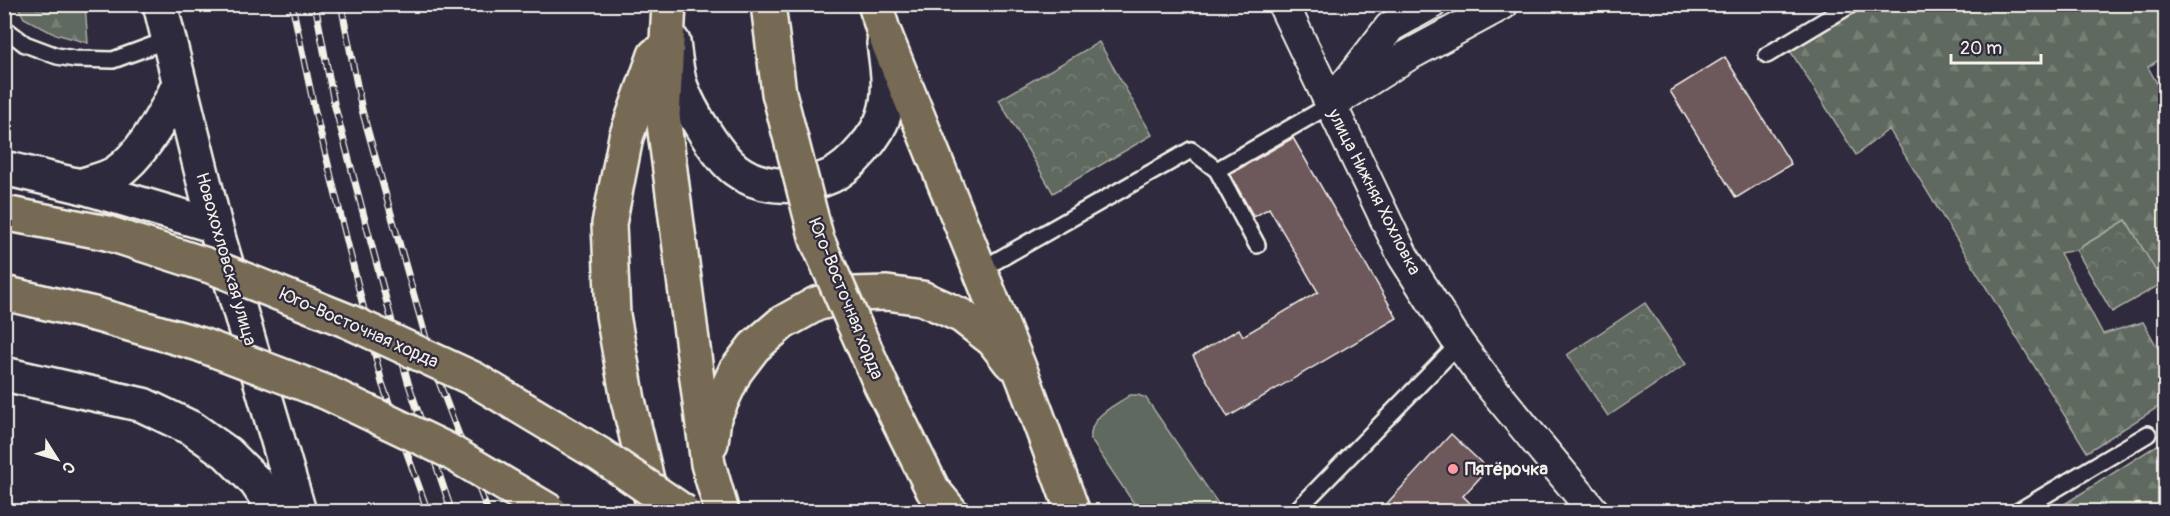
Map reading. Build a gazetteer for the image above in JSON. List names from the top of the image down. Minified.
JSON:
{"streets":{"main road":["Юго-Восточная хорда"],"street":["улица Нижняя Хохловка","Новохохловская улица"]},"places":["Пятёрочка"],"scale_bar":"20 m","north":"bottom right"}
